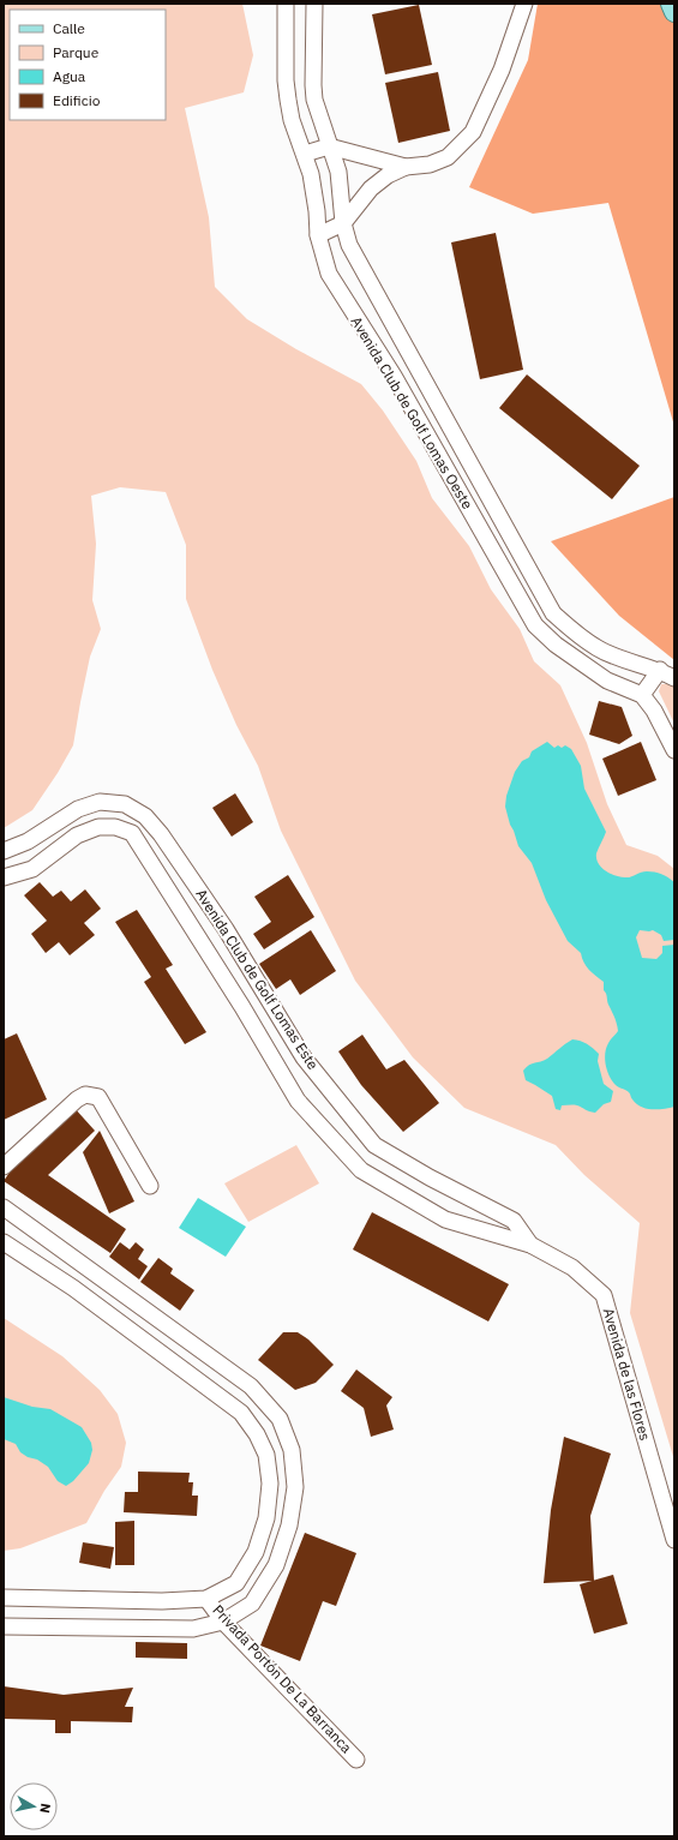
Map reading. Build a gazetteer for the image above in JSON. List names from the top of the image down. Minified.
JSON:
{"streets":{"street":["Avenida Club de Golf Lomas Oeste","Avenida Club de Golf Lomas Este","Avenida de las Flores","Privada Portón De La Barranca"]},"crossings":[["Avenida Club de Golf Lomas Este","Avenida de las Flores"]],"legend":["Calle","Parque","Agua","Edificio"],"north":"right"}
